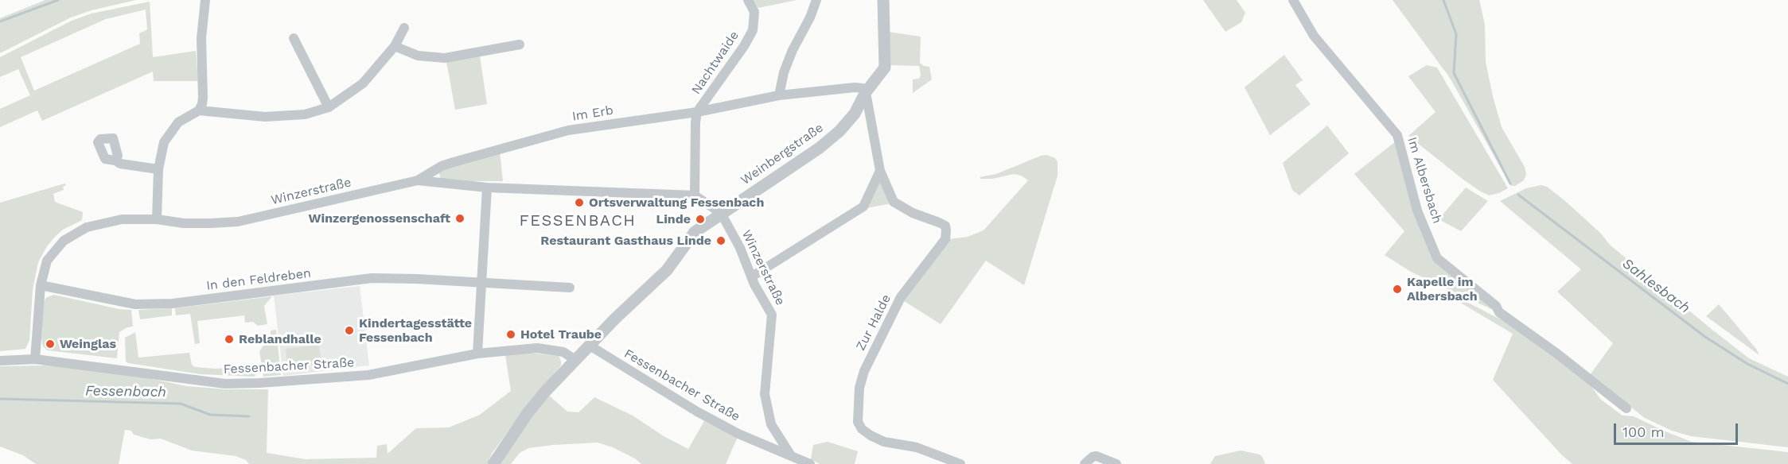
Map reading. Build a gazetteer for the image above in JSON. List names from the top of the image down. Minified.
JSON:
{"streets":{"street":["Nachtwaide","Im Erb","Weinbergstraße","Im Albersbach","Winzerstraße","In den Feldreben","Zur Halde","Fessenbacher Straße"]},"crossings":[["Nachtwaide","Im Erb"],["Im Erb","Weinbergstraße"],["Im Erb","Winzerstraße"],["Im Erb","Zur Halde"],["Weinbergstraße","Winzerstraße"],["Weinbergstraße","Zur Halde"],["Weinbergstraße","Fessenbacher Straße"],["Winzerstraße","In den Feldreben"],["Winzerstraße","Fessenbacher Straße"]],"districts":["FESSENBACH"],"water":["Sahlesbach","Fessenbach"],"places":["Ortsverwaltung Fessenbach","Winzergenossenschaft","Linde","Restaurant Gasthaus Linde","Kapelle im Albersbach","Kindertagesstätte Fessenbach","Hotel Traube","Reblandhalle","Weinglas"],"scale_bar":"100 m"}
